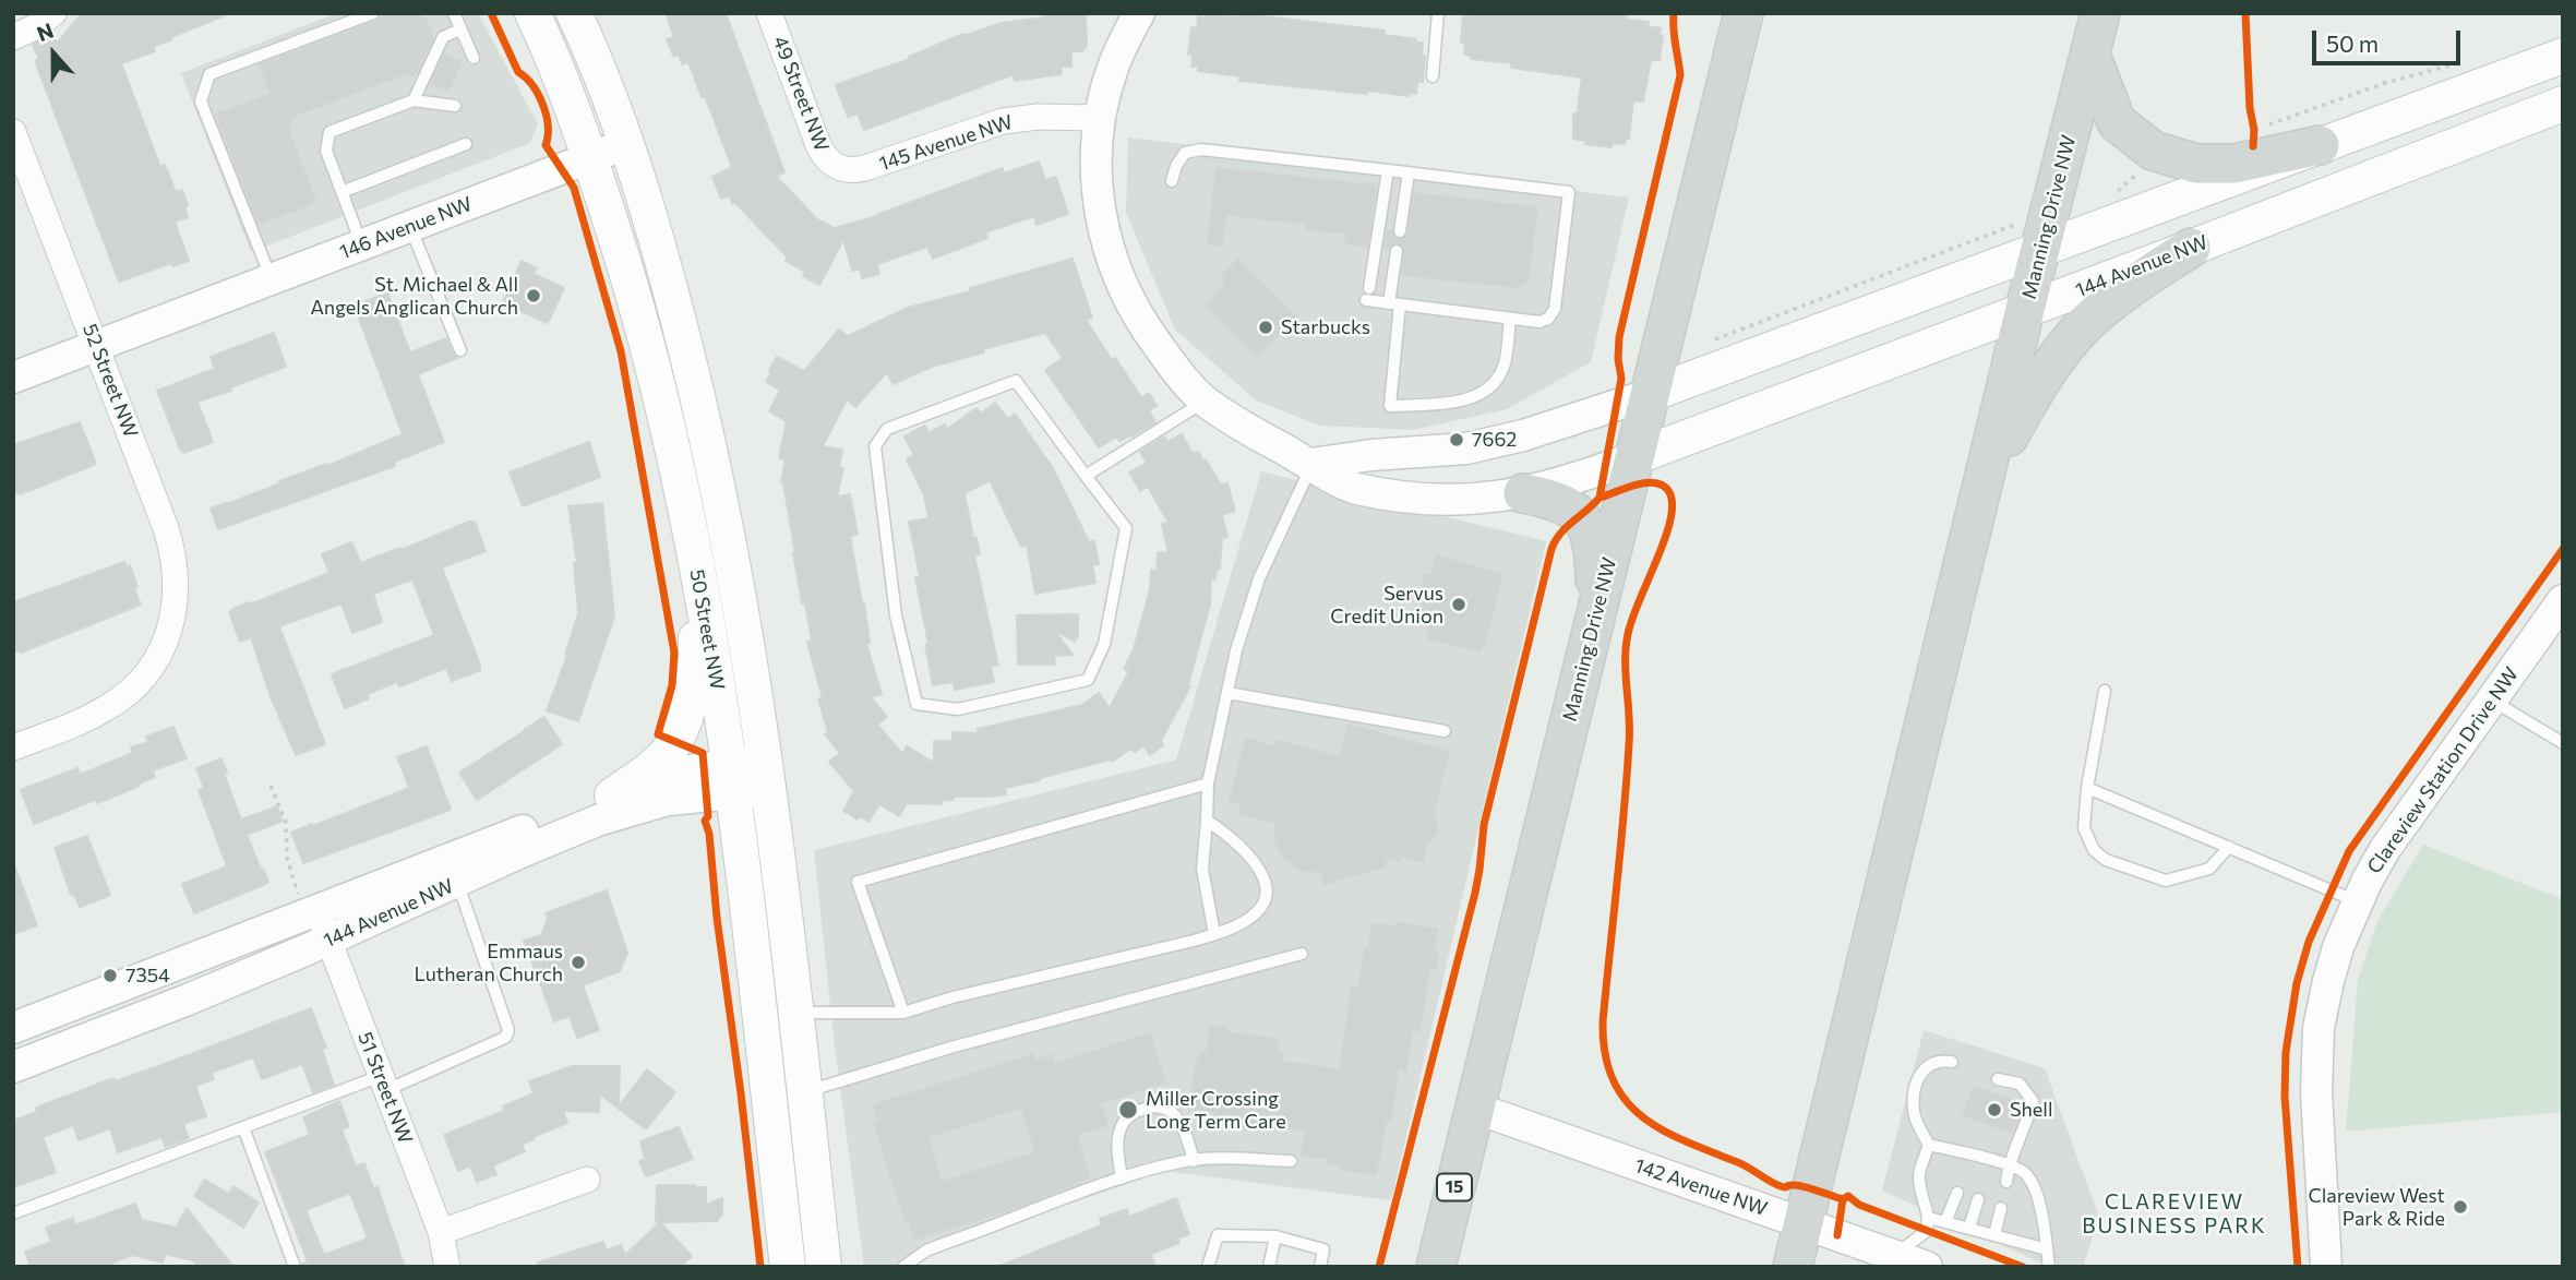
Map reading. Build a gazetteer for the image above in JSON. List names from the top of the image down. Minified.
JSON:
{"streets":{"main road":["Manning Drive NW","144 Avenue NW","50 Street NW","15"],"street":["49 Street NW","145 Avenue NW","146 Avenue NW","52 Street NW","Clareview Station Drive NW","51 Street NW","142 Avenue NW"]},"crossings":[["49 Street NW","145 Avenue NW"],["Manning Drive NW","144 Avenue NW"],["Manning Drive NW","142 Avenue NW"],["146 Avenue NW","52 Street NW"],["146 Avenue NW","50 Street NW"],["144 Avenue NW","50 Street NW"],["144 Avenue NW","51 Street NW"]],"districts":["CLAREVIEW BUSINESS PARK"],"places":["St. Michael & All Angels Anglican Church","Starbucks","7662","Servus Credit Union","Emmaus Lutheran Church","7354","Miller Crossing Long Term Care","Shell","Clareview West Park & Ride"],"scale_bar":"50 m","north":"top"}
